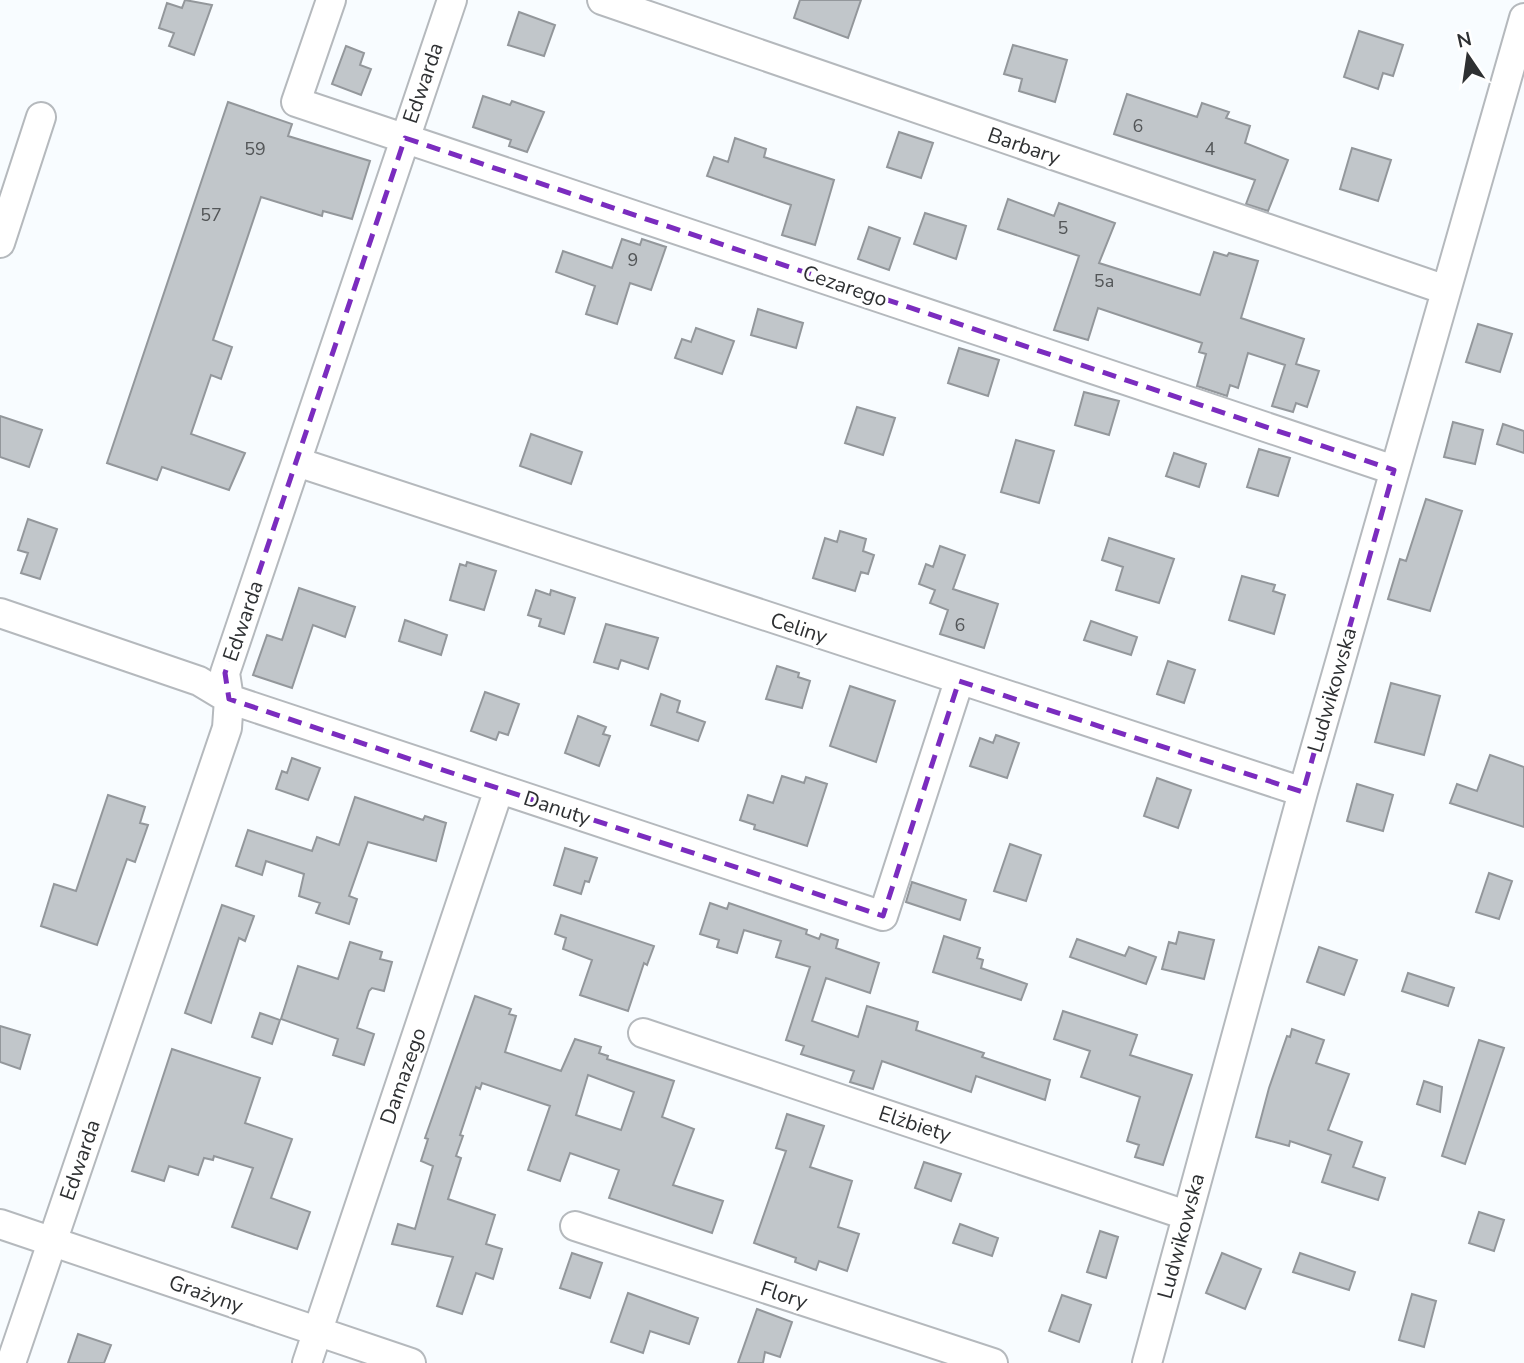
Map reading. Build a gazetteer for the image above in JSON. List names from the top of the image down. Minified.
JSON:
{"streets":{"street":["Edwarda","Barbary","Cezarego","Celiny","Ludwikowska","Danuty","Damazego","Elżbiety","Grażyny","Flory"]},"crossings":[["Edwarda","Cezarego"],["Edwarda","Celiny"],["Edwarda","Danuty"],["Edwarda","Grażyny"],["Barbary","Ludwikowska"],["Cezarego","Ludwikowska"],["Celiny","Ludwikowska"],["Celiny","Danuty"],["Ludwikowska","Elżbiety"],["Danuty","Damazego"],["Damazego","Grażyny"]],"house_numbers":["6","59","4","57","5","9","5a","6"],"north":"top"}
